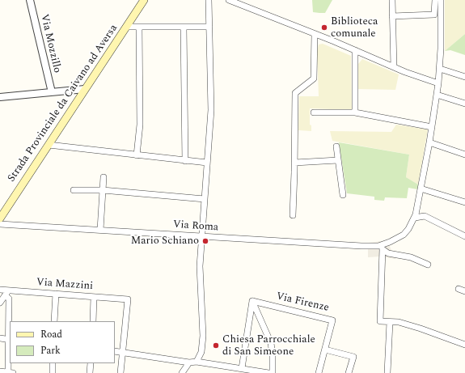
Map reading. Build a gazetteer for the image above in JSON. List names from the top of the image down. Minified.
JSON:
{"streets":{"main road":["Strada Provinciale da Caivano ad Aversa"],"street":["Via Mozzillo","Via Roma","Via Mazzini","Via Firenze"]},"places":["Biblioteca comunale","Mario Schiano","Chiesa Parrocchiale di San Simeone"],"legend":["Road","Park"]}
